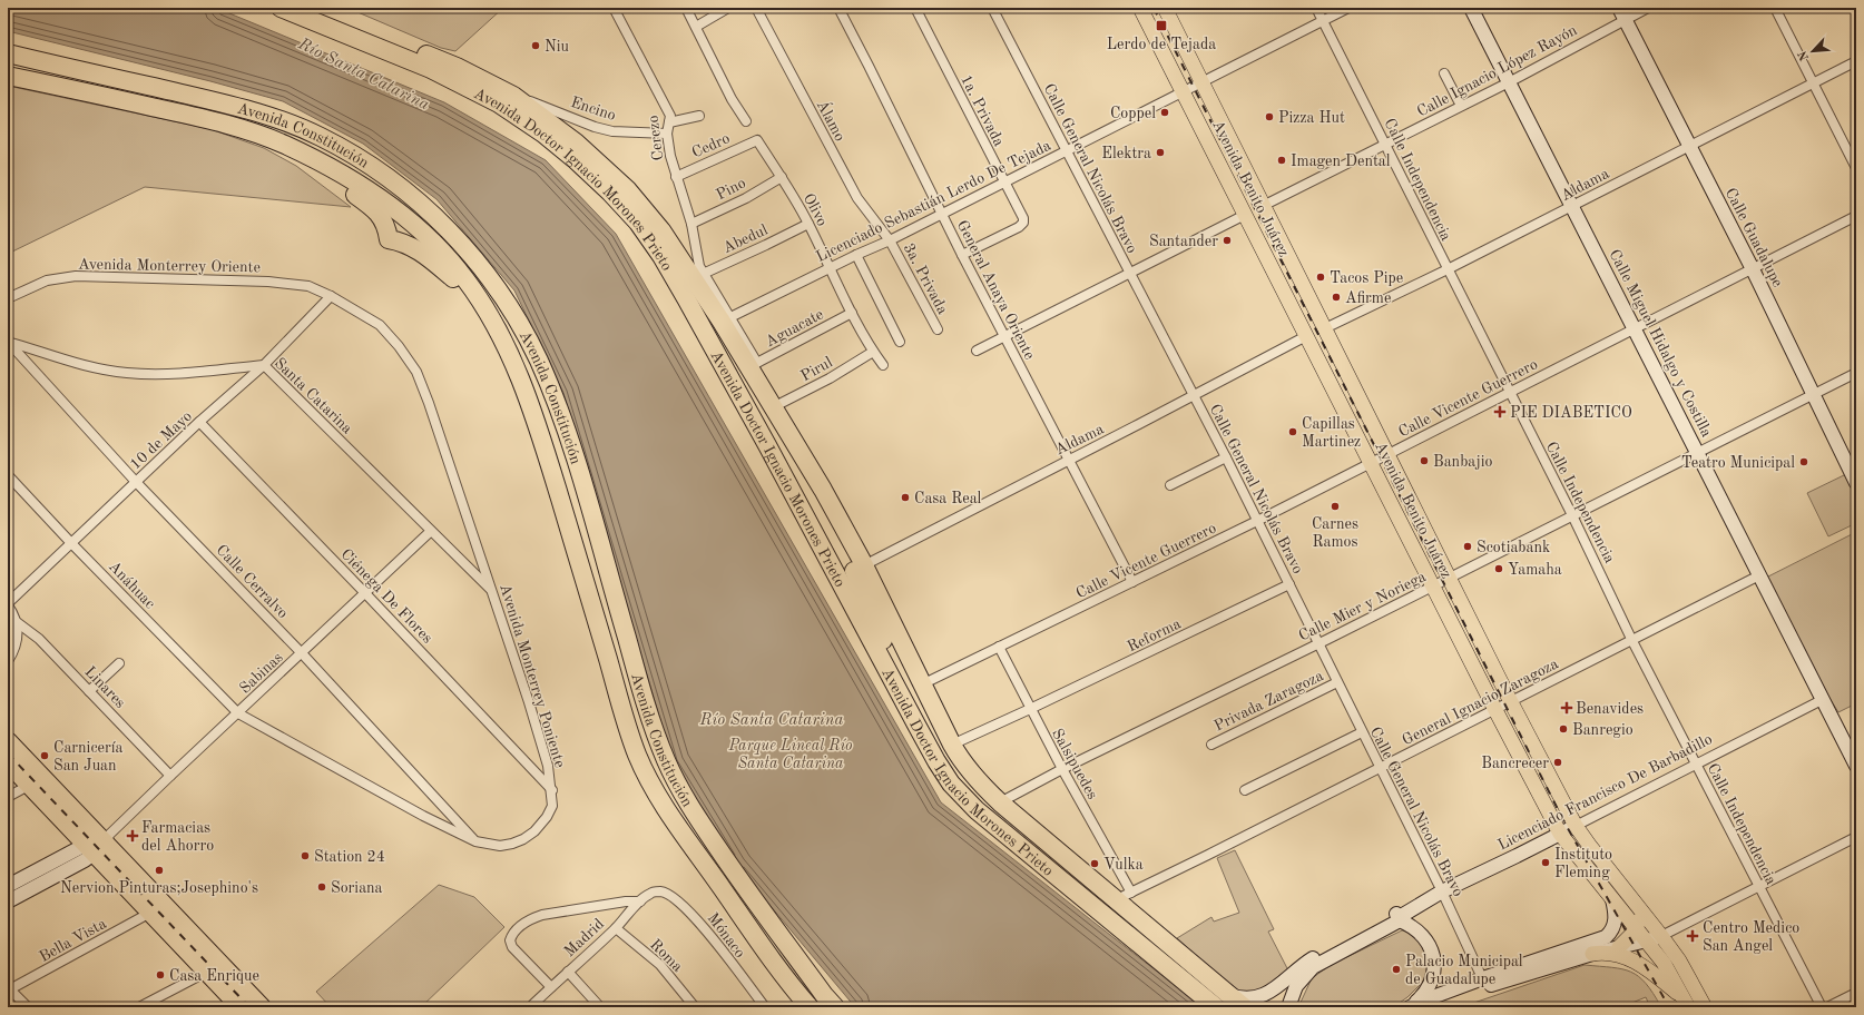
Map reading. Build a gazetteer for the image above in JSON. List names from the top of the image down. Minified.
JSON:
{"streets":{"highway":["Avenida Constitución","Avenida Doctor Ignacio Morones Prieto"],"main road":["Avenida Benito Juárez"],"street":["Calle Ignacio López Rayón","Encino","1a. Privada","Álamo","Cerezo","Cedro","Calle General Nicolás Bravo","Calle Independencia","Aldama","Pino","Licenciado Sebastián Lerdo De Tejada","Olivo","Calle Guadalupe","Abedul","Avenida Monterrey Oriente","3a. Privada","General Anaya Oriente","Aguacate","Calle Miguel Hidalgo y Costilla","Pirul","Santa Catarina","Calle Vicente Guerrero","10 de Mayo","Calle Cerralvo","Anáhuac","Ciénega De Flores","Calle Mier y Noriega","Reforma","Sabinas","Avenida Monterrey Poniente","Linares","Privada Zaragoza","General Ignacio Zaragoza","Salsipuedes","Licenciado Francisco De Barbadillo","Mónaco","Madrid","Bella Vista","Roma"]},"crossings":[["Calle Ignacio López Rayón","Calle Independencia"],["Calle Ignacio López Rayón","Avenida Benito Juárez"],["Calle Ignacio López Rayón","Calle Guadalupe"],["Calle Ignacio López Rayón","Calle Miguel Hidalgo y Costilla"],["Encino","Cerezo"],["Encino","Avenida Doctor Ignacio Morones Prieto"],["1a. Privada","Licenciado Sebastián Lerdo De Tejada"],["1a. Privada","General Anaya Oriente"],["Álamo","Licenciado Sebastián Lerdo De Tejada"],["Álamo","3a. Privada"],["Cerezo","Cedro"],["Cerezo","Avenida Doctor Ignacio Morones Prieto"],["Cerezo","Pino"],["Cerezo","Abedul"],["Cedro","Olivo"],["Calle General Nicolás Bravo","Aldama"],["Calle General Nicolás Bravo","Licenciado Sebastián Lerdo De Tejada"],["Calle General Nicolás Bravo","Calle Vicente Guerrero"],["Calle General Nicolás Bravo","Calle Mier y Noriega"],["Calle General Nicolás Bravo","Reforma"],["Calle General Nicolás Bravo","Privada Zaragoza"],["Calle General Nicolás Bravo","General Ignacio Zaragoza"],["Calle General Nicolás Bravo","Licenciado Francisco De Barbadillo"],["Calle Independencia","Aldama"],["Calle Independencia","Licenciado Sebastián Lerdo De Tejada"],["Calle Independencia","Calle Vicente Guerrero"],["Calle Independencia","Calle Mier y Noriega"],["Calle Independencia","General Ignacio Zaragoza"],["Calle Independencia","Licenciado Francisco De Barbadillo"],["Avenida Doctor Ignacio Morones Prieto","Aldama"],["Avenida Doctor Ignacio Morones Prieto","Licenciado Sebastián Lerdo De Tejada"],["Avenida Doctor Ignacio Morones Prieto","Abedul"],["Avenida Doctor Ignacio Morones Prieto","Aguacate"],["Avenida Doctor Ignacio Morones Prieto","Pirul"],["Avenida Doctor Ignacio Morones Prieto","Calle Vicente Guerrero"],["Avenida Doctor Ignacio Morones Prieto","Calle Mier y Noriega"],["Avenida Doctor Ignacio Morones Prieto","Reforma"],["Avenida Doctor Ignacio Morones Prieto","General Ignacio Zaragoza"],["Avenida Doctor Ignacio Morones Prieto","Salsipuedes"],["Avenida Doctor Ignacio Morones Prieto","Licenciado Francisco De Barbadillo"],["Aldama","Avenida Benito Juárez"],["Aldama","Calle Guadalupe"],["Aldama","General Anaya Oriente"],["Aldama","Calle Miguel Hidalgo y Costilla"],["Pino","Olivo"],["Avenida Benito Juárez","Licenciado Sebastián Lerdo De Tejada"],["Avenida Benito Juárez","Calle Vicente Guerrero"],["Avenida Benito Juárez","Calle Mier y Noriega"],["Avenida Benito Juárez","General Ignacio Zaragoza"],["Avenida Benito Juárez","Licenciado Francisco De Barbadillo"],["Licenciado Sebastián Lerdo De Tejada","Olivo"],["Licenciado Sebastián Lerdo De Tejada","3a. Privada"],["Licenciado Sebastián Lerdo De Tejada","General Anaya Oriente"],["Olivo","Abedul"],["Olivo","Aguacate"],["Olivo","Pirul"],["Calle Guadalupe","Calle Vicente Guerrero"],["Calle Guadalupe","Calle Mier y Noriega"],["Avenida Monterrey Oriente","10 de Mayo"],["Avenida Monterrey Oriente","Avenida Monterrey Poniente"],["General Anaya Oriente","Calle Vicente Guerrero"],["Calle Miguel Hidalgo y Costilla","Calle Vicente Guerrero"],["Calle Miguel Hidalgo y Costilla","Calle Mier y Noriega"],["Calle Miguel Hidalgo y Costilla","General Ignacio Zaragoza"],["Calle Miguel Hidalgo y Costilla","Licenciado Francisco De Barbadillo"],["Santa Catarina","10 de Mayo"],["Santa Catarina","Calle Cerralvo"],["Santa Catarina","Sabinas"],["Santa Catarina","Avenida Monterrey Poniente"],["Calle Vicente Guerrero","Salsipuedes"],["10 de Mayo","Calle Cerralvo"],["10 de Mayo","Anáhuac"],["10 de Mayo","Ciénega De Flores"],["10 de Mayo","Avenida Monterrey Poniente"],["10 de Mayo","Linares"],["Calle Cerralvo","Sabinas"],["Calle Cerralvo","Avenida Monterrey Poniente"],["Anáhuac","Sabinas"],["Anáhuac","Avenida Monterrey Poniente"],["Ciénega De Flores","Sabinas"],["Ciénega De Flores","Avenida Monterrey Poniente"],["Calle Mier y Noriega","Salsipuedes"],["Reforma","Salsipuedes"],["Sabinas","Avenida Monterrey Poniente"],["Sabinas","Linares"],["General Ignacio Zaragoza","Salsipuedes"],["Mónaco","Madrid"],["Madrid","Roma"]],"water":["Río Santa Catarina"],"parks":["Parque Lineal Río Santa Catarina"],"places":{"transit":["Lerdo de Tejada"],"other":["Niu","Coppel","Pizza Hut","Elektra","Imagen Dental","Santander","Tacos Pipe","Afirme","Capillas Martinez","Banbajio","Teatro Municipal","Casa Real","Carnes Ramos","Scotiabank","Yamaha","Banregio","Carnicería San Juan","Bancrecer","Station 24","Instituto Fleming","Vulka","Nervion Pinturas;Josephino's","Soriana","Palacio Municipal de Guadalupe","Casa Enrique"],"health":["PIE DIABETICO","Benavides","Farmacias del Ahorro","Centro Medico San Angel"]},"north":"bottom left"}
